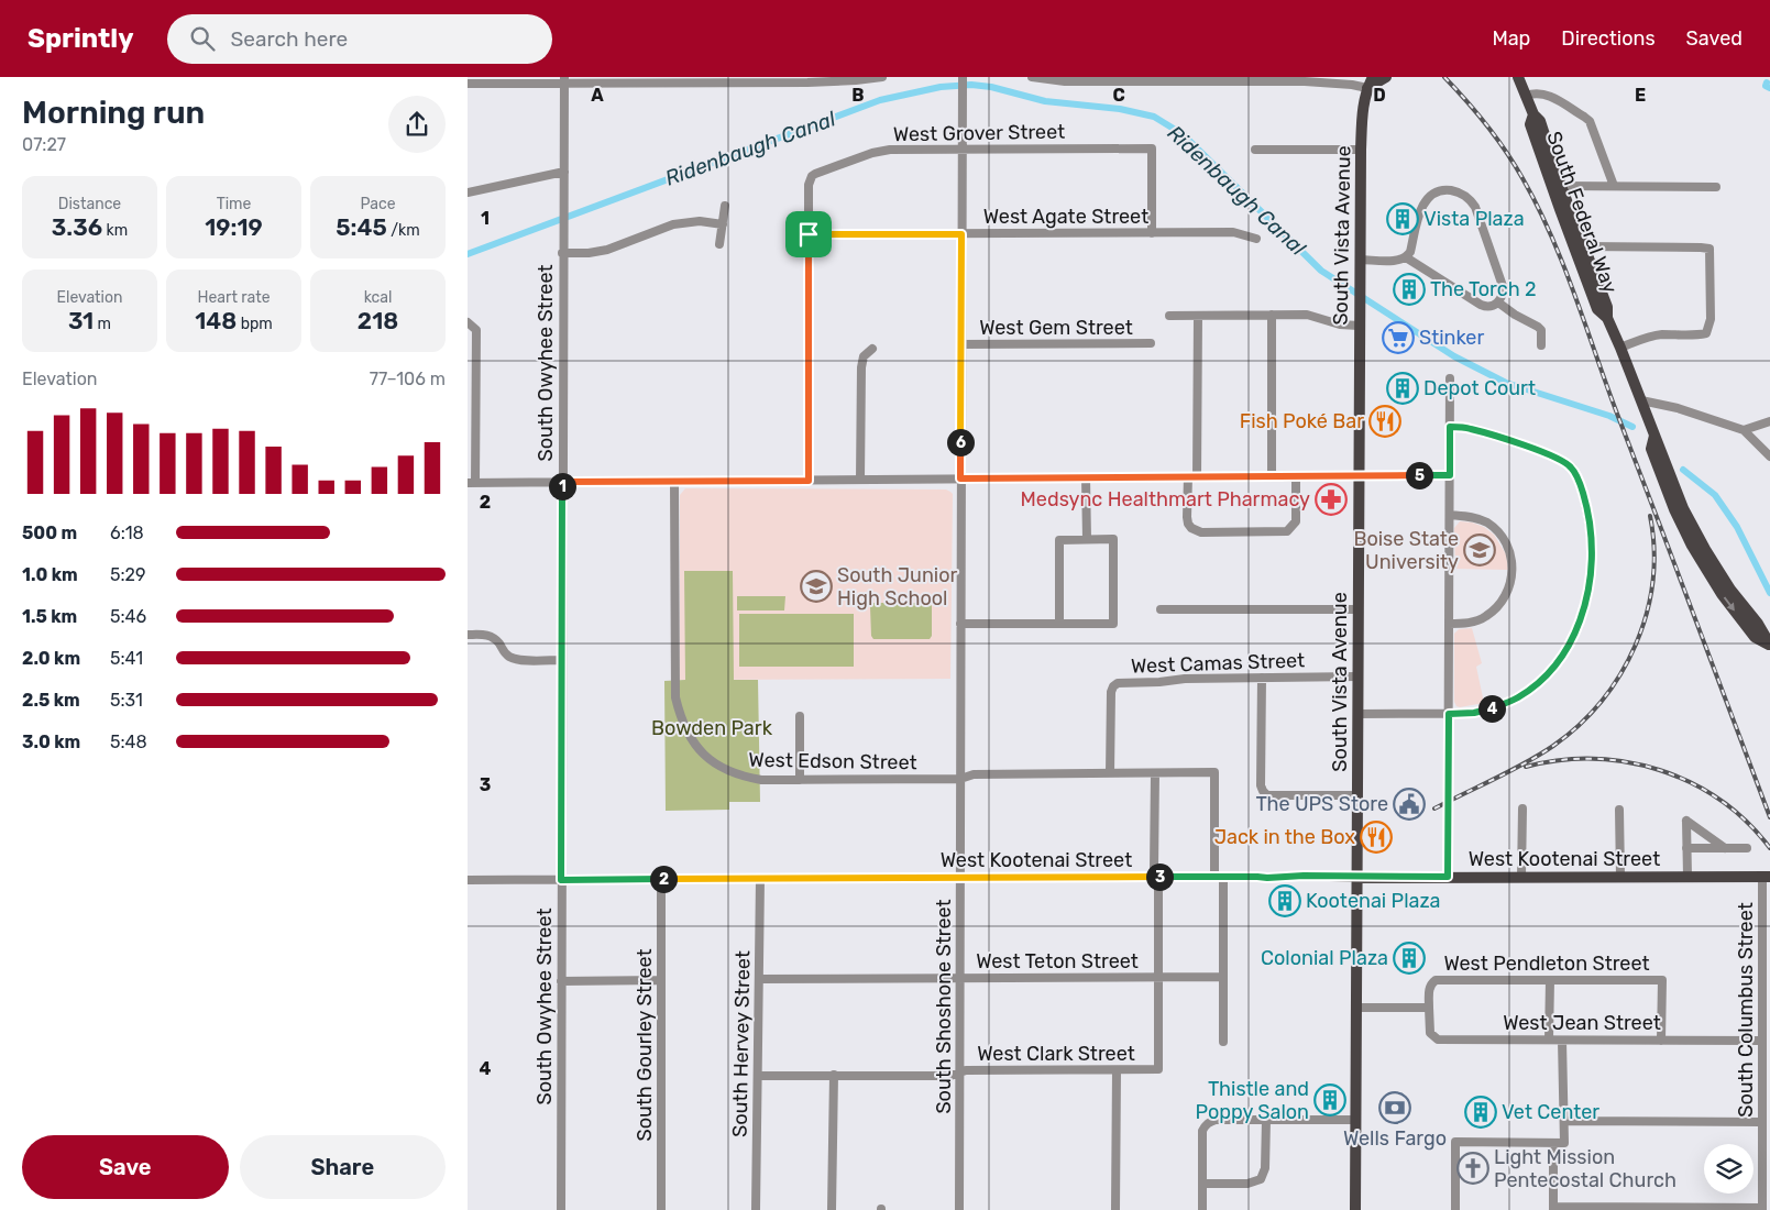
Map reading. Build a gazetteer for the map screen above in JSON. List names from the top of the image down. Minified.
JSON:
{"streets":{"main road":["South Federal Way","South Vista Avenue","West Kootenai Street"],"street":["West Grover Street","West Agate Street","West Gem Street","South Owyhee Street","West Camas Street","West Edson Street","West Teton Street","West Pendleton Street","South Shoshone Street","South Columbus Street","West Jean Street","South Hervey Street","South Gourley Street","West Clark Street"]},"crossings":[["West Grover Street","West Agate Street"],["West Grover Street","South Shoshone Street"],["West Agate Street","South Shoshone Street"],["South Vista Avenue","West Camas Street"],["South Vista Avenue","West Kootenai Street"],["West Gem Street","South Shoshone Street"],["South Owyhee Street","West Kootenai Street"],["West Camas Street","West Edson Street"],["West Edson Street","West Kootenai Street"],["West Edson Street","South Shoshone Street"],["West Kootenai Street","South Shoshone Street"],["West Kootenai Street","South Columbus Street"],["West Kootenai Street","South Hervey Street"],["West Kootenai Street","South Gourley Street"],["West Teton Street","South Shoshone Street"],["West Teton Street","South Hervey Street"],["West Teton Street","West Clark Street"],["West Pendleton Street","West Jean Street"],["South Shoshone Street","West Clark Street"],["South Columbus Street","West Jean Street"],["South Hervey Street","West Clark Street"]],"water":["Ridenbaugh Canal"],"parks":["Bowden Park"],"places":{"building":["Vista Plaza","The Torch 2","Depot Court","Kootenai Plaza","Colonial Plaza","Thistle and Poppy Salon","Vet Center"],"supermarket":["Stinker"],"restaurant":["Fish Poké Bar","Jack in the Box"],"pharmacy":["Medsync Healthmart Pharmacy"],"school or university":["Boise State University","South Junior High School"],"public building":["The UPS Store"],"bank":["Wells Fargo"],"church":["Light Mission Pentecostal Church"]},"page":{"header":"Sprintly","search":"Search here","nav":["Map","Directions","Saved"],"heading":["Morning run","07:27"],"stats":[["Distance","3.36 km"],["Time","19:19"],["Pace","5:45 /km"],["Elevation","31 m"],["Heart rate","148 bpm"],["kcal","218"]],"chart":["Elevation","77–106 m"],"pins":["6","5","1","4","3","2"],"list":[{"name":"500 m","note":"6:18"},{"name":"1.0 km","note":"5:29"},{"name":"1.5 km","note":"5:46"},{"name":"2.0 km","note":"5:41"},{"name":"2.5 km","note":"5:31"},{"name":"3.0 km","note":"5:48"}],"buttons":["Save","Share"]},"grid":{"columns":["A","B","C","D","E"],"rows":["1","2","3","4"]}}
